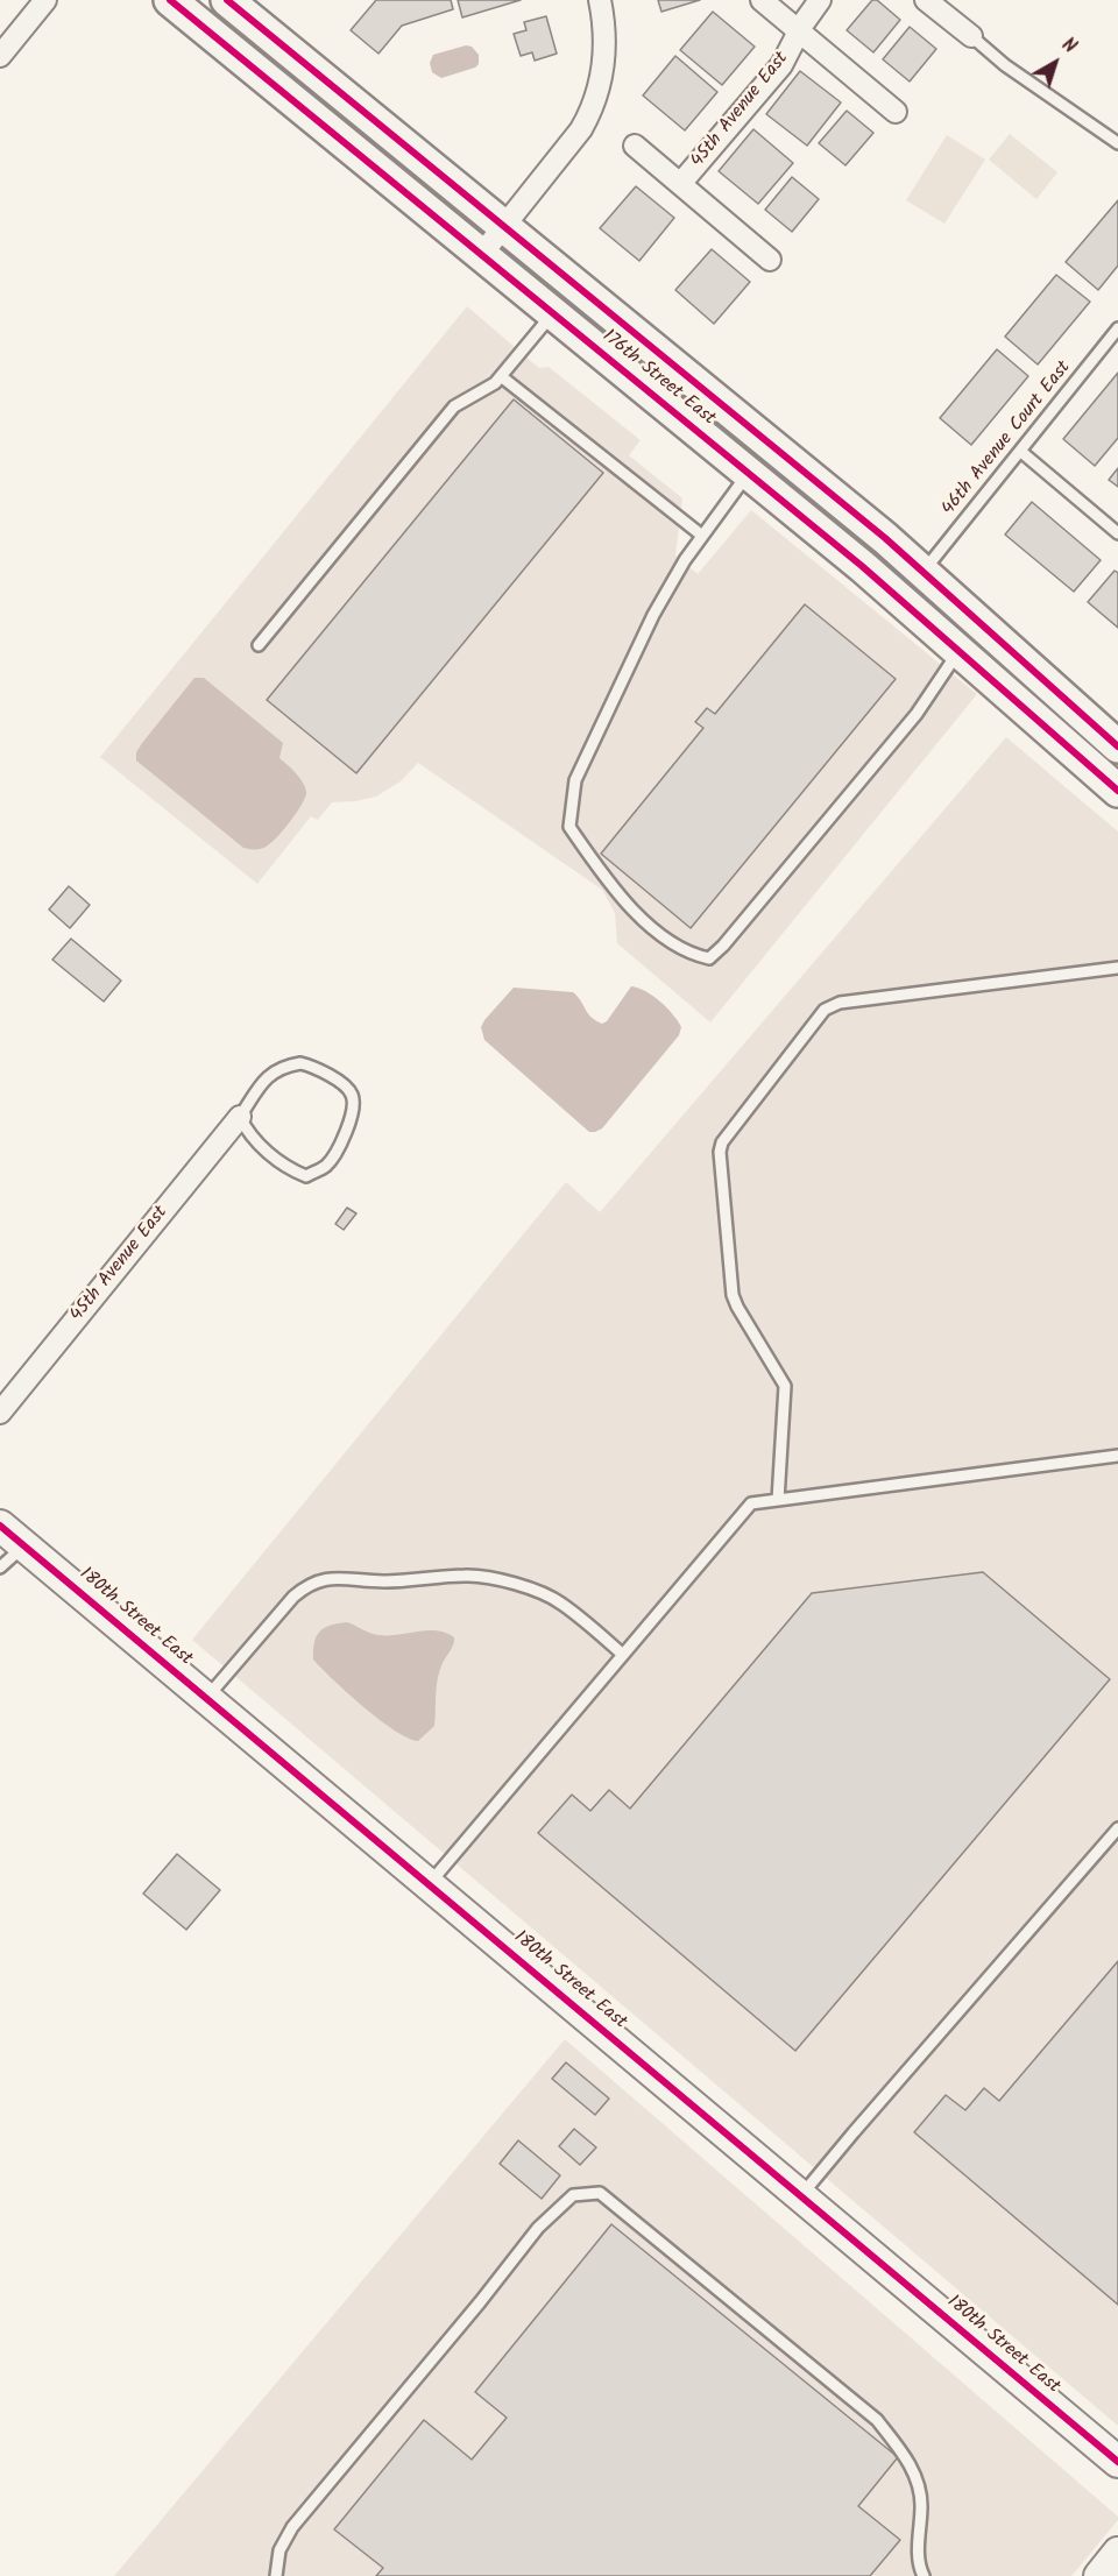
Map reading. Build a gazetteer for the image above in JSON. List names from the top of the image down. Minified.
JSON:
{"streets":{"main road":["176th Street East"],"street":["45th Avenue East","180th Street East"],"lane":["46th Avenue Court East"]},"crossings":[["176th Street East","46th Avenue Court East"]],"north":"top right"}
